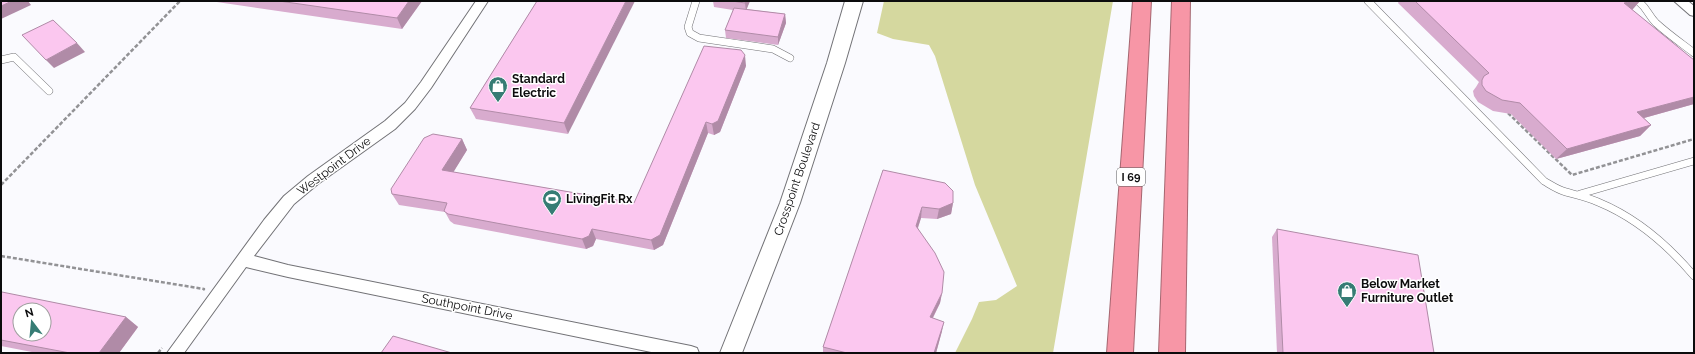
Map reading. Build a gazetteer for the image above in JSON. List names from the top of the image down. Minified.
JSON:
{"streets":{"highway":["I 69"],"street":["Westpoint Drive","Crosspoint Boulevard","Southpoint Drive"]},"crossings":[["Westpoint Drive","Southpoint Drive"]],"places":{"shop":["Standard Electric","Below Market Furniture Outlet"],"sports":["LivingFit Rx"]},"north":"top"}
